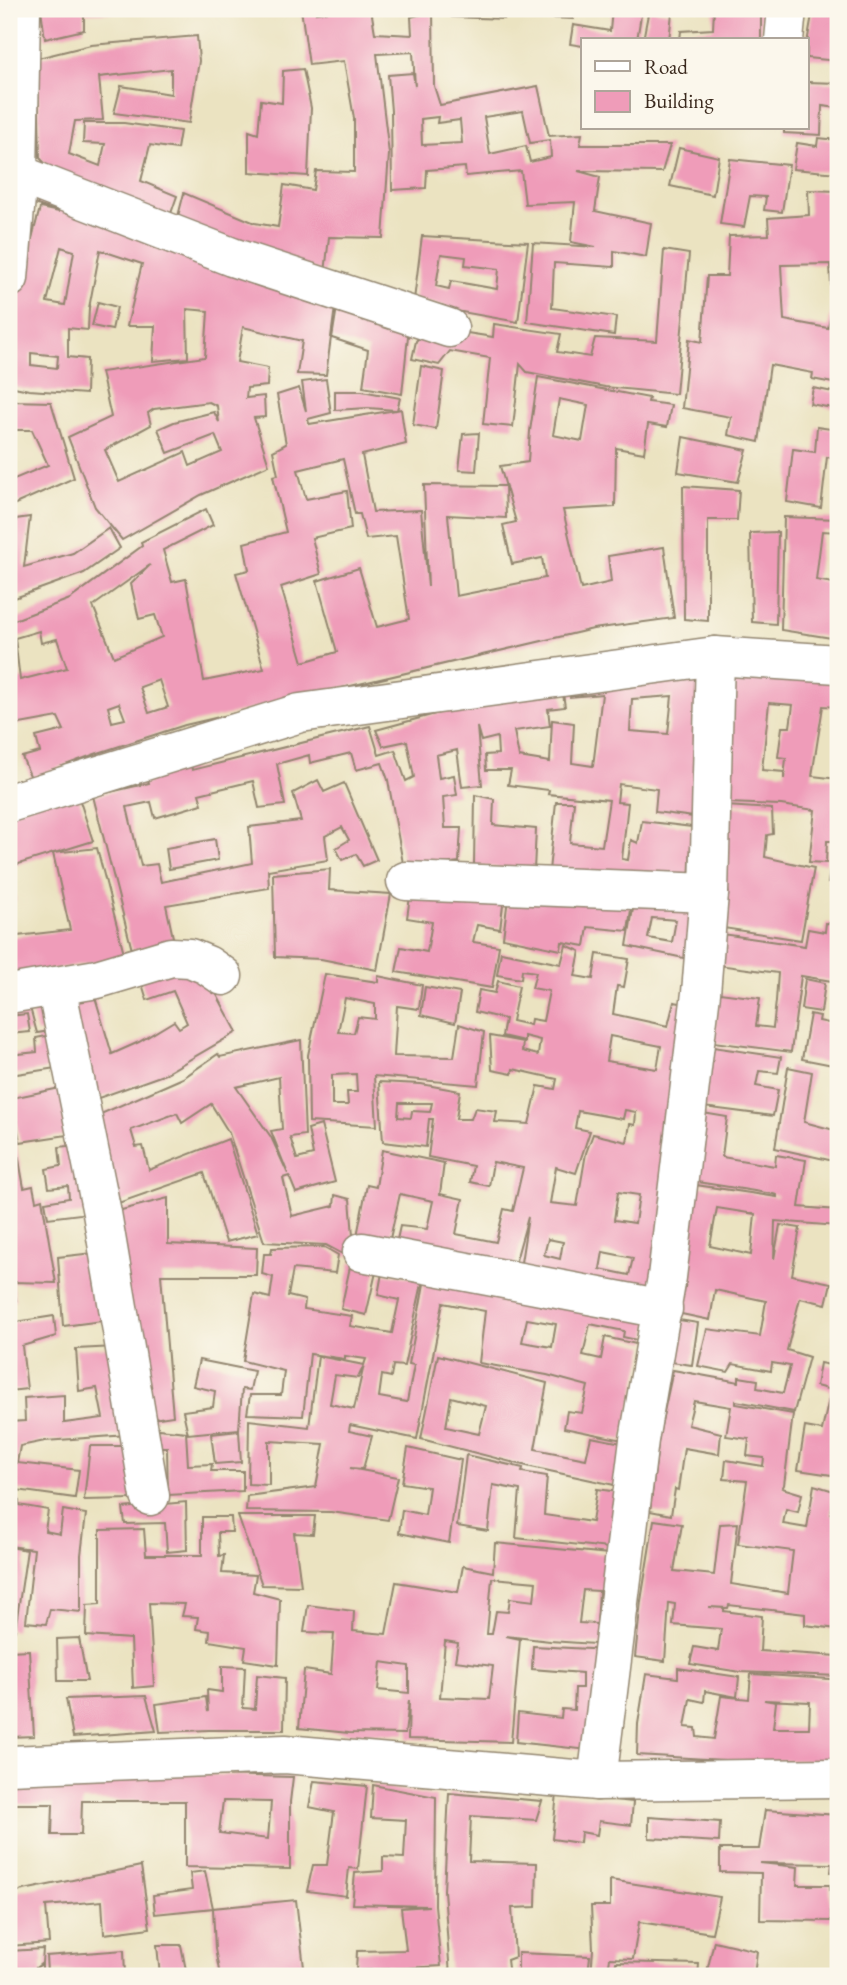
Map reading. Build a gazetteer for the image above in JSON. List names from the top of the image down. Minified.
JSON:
{"legend":["Road","Building"]}
